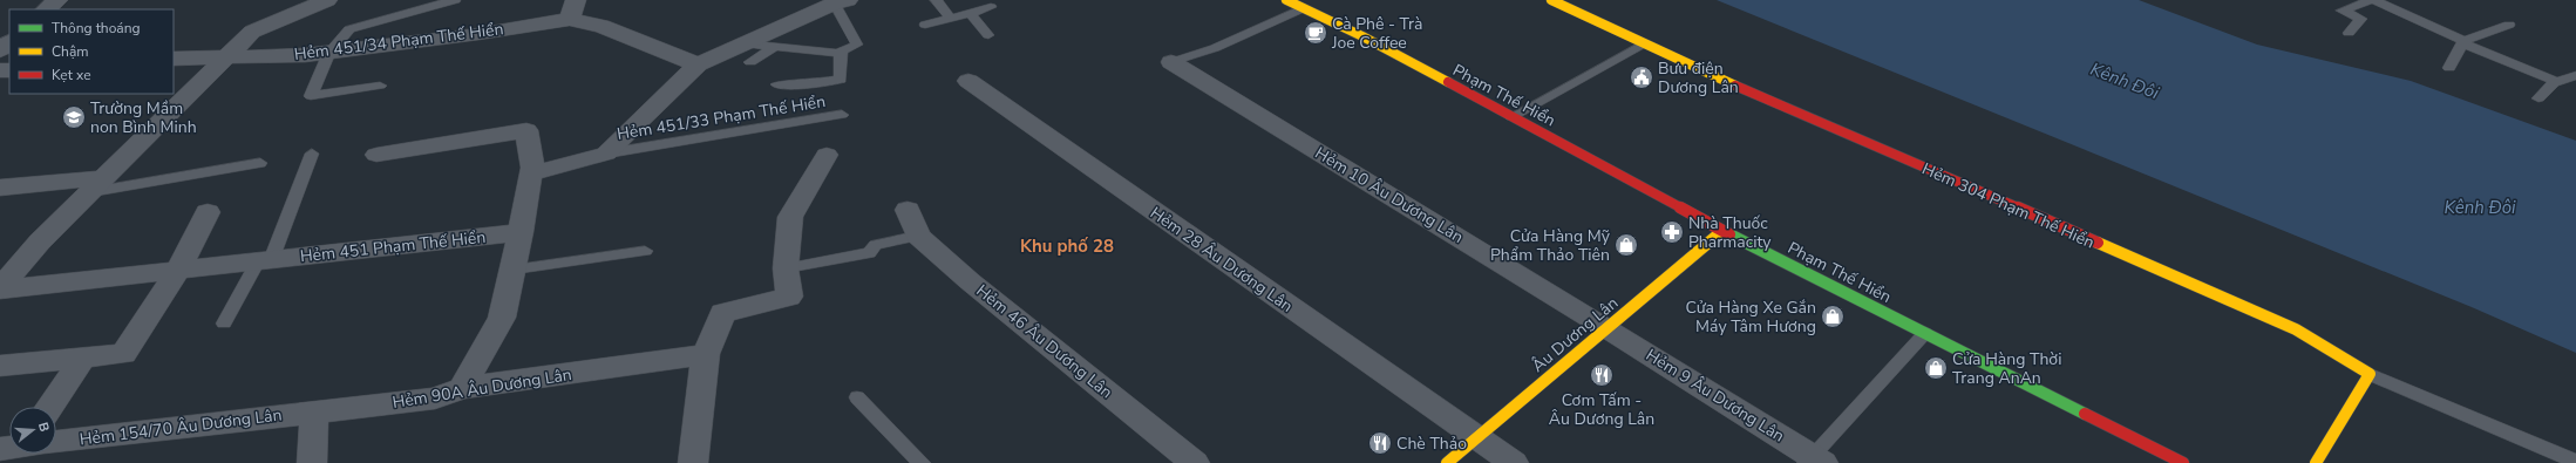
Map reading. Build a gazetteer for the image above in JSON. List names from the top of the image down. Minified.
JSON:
{"streets":{"street":["Hẻm 451/34 Phạm Thế Hiển","Phạm Thế Hiển","Hẻm 10 Âu Dương Lân","Hẻm 304 Phạm Thế Hiển","Hẻm 451 Phạm Thế Hiển","Hẻm 28 Âu Dương Lân","Âu Dương Lân","Hẻm 46 Âu Dương Lân","Hẻm 90A Âu Dương Lân","Hẻm 9 Âu Dương Lân","Hẻm 154/70 Âu Dương Lân"],"lane":["Hẻm 451/33 Phạm Thế Hiển"]},"crossings":[["Phạm Thế Hiển","Âu Dương Lân"],["Hẻm 10 Âu Dương Lân","Âu Dương Lân"],["Hẻm 10 Âu Dương Lân","Hẻm 9 Âu Dương Lân"],["Hẻm 28 Âu Dương Lân","Âu Dương Lân"],["Âu Dương Lân","Hẻm 9 Âu Dương Lân"],["Hẻm 90A Âu Dương Lân","Hẻm 154/70 Âu Dương Lân"]],"districts":["Khu phố 28"],"water":["Kênh Đôi"],"places":{"cafe":["Cà Phê - Trà Joe Coffee"],"public building":["Bưu điện Dương Lân"],"school or university":["Trường Mầm non Bình Minh"],"pharmacy":["Nhà Thuốc Pharmacity"],"shop":["Cửa Hàng Mỹ Phẩm Thảo Tiên","Cửa Hàng Xe Gắn Máy Tâm Hương","Cửa Hàng Thời Trang AnAn"],"restaurant":["Cơm Tấm - Âu Dương Lân","Chè Thảo"]},"legend":["Thông thoáng","Chậm","Kẹt xe"],"north":"right"}
